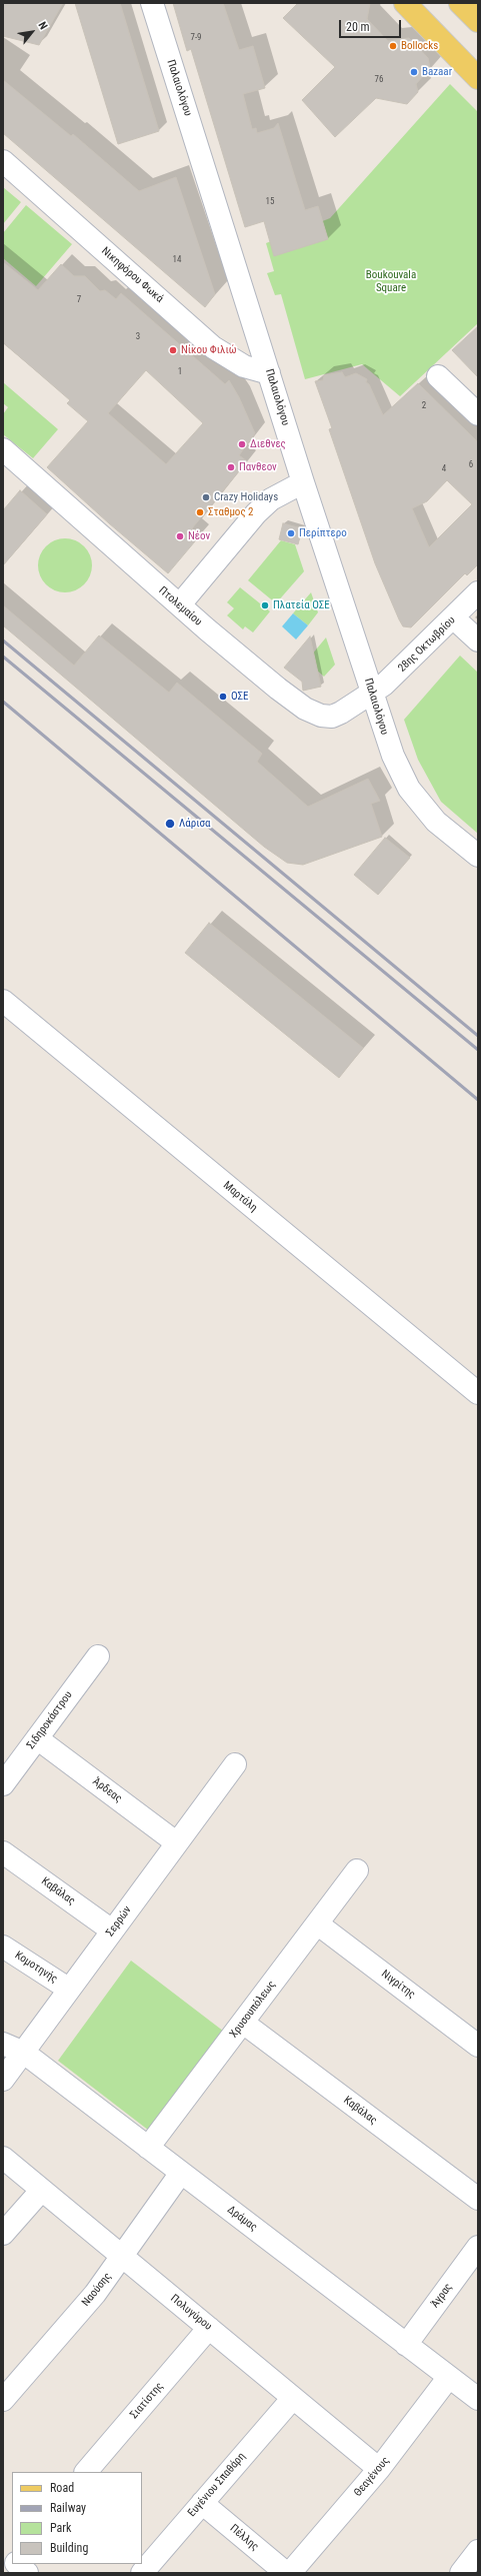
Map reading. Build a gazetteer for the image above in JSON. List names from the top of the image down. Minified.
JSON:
{"streets":{"street":["Παλαιολόγου","Νικηφόρου Φωκά","Πτολεμαίου","28ης Οκτωβρίου","Μαρτάλη","Σιδηροκάστρου","Άρδεας","Καβάλας","Σερρών","Κομοτηνής","Νιγρίτης","Χρυσουπόλεως","Δράμας","Ναούσης","Άγρας","Πολυγύρου","Σιατίστης","Θεαγένους","Ευγένιου Σπαθάρη","Πέλλης"]},"crossings":[["Παλαιολόγου","Νικηφόρου Φωκά"],["Παλαιολόγου","Πτολεμαίου"],["Παλαιολόγου","28ης Οκτωβρίου"],["Πτολεμαίου","28ης Οκτωβρίου"],["Σιδηροκάστρου","Άρδεας"],["Άρδεας","Σερρών"],["Καβάλας","Σερρών"],["Καβάλας","Χρυσουπόλεως"],["Σερρών","Κομοτηνής"],["Σερρών","Δράμας"],["Νιγρίτης","Χρυσουπόλεως"],["Χρυσουπόλεως","Δράμας"],["Δράμας","Ναούσης"],["Δράμας","Άγρας"],["Δράμας","Θεαγένους"],["Ναούσης","Πολυγύρου"],["Πολυγύρου","Σιατίστης"],["Πολυγύρου","Θεαγένους"],["Πολυγύρου","Ευγένιου Σπαθάρη"],["Ευγένιου Σπαθάρη","Πέλλης"]],"parks":["Boukouvala Square"],"places":["Bollocks","Bazaar","Νίκου Φιλιώ","Διεθνες","Πανθεον","Crazy Holidays","Σταθμος 2","Περίπτερο","Νέον","Πλατεία ΟΣΕ","ΟΣΕ","Λάρισα"],"house_numbers":["7-9","76","15","14","7","3","1","2","6","4"],"legend":["Road","Railway","Park","Building"],"scale_bar":"20 m","north":"top right"}
